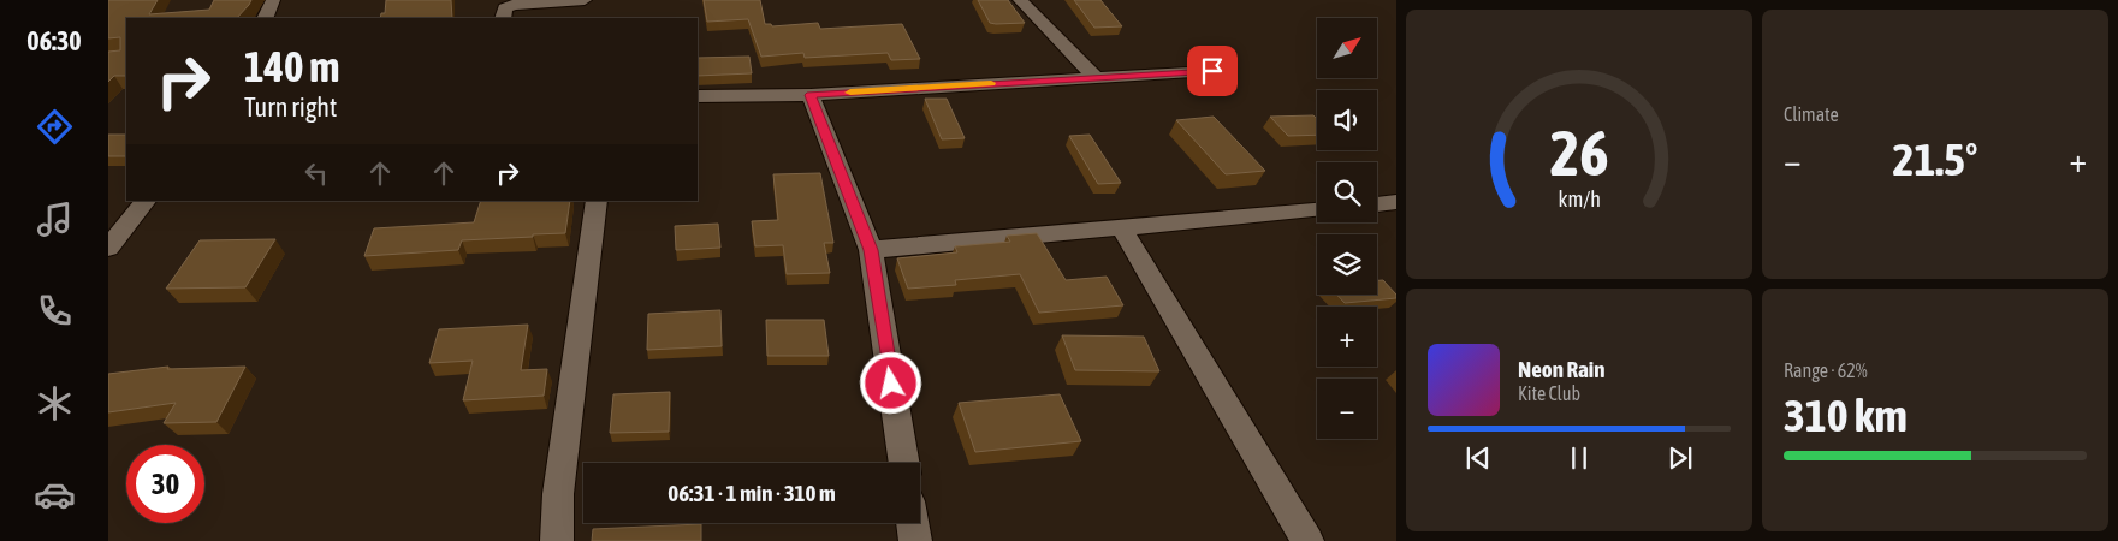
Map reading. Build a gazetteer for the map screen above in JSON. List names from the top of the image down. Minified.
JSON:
{"north":"top right","page":{"tabs":"06:30","tile":["Climate",["Range · 62%","310 km"]],"map_buttons":["+","−"],"turn":["140 m","Turn right"],"heat":["−","21.5°","+"],"song":["Neon Rain","Kite Club"],"limit":"30","trip":"06:31 · 1 min · 310 m","gauge":["26","km/h"]}}
